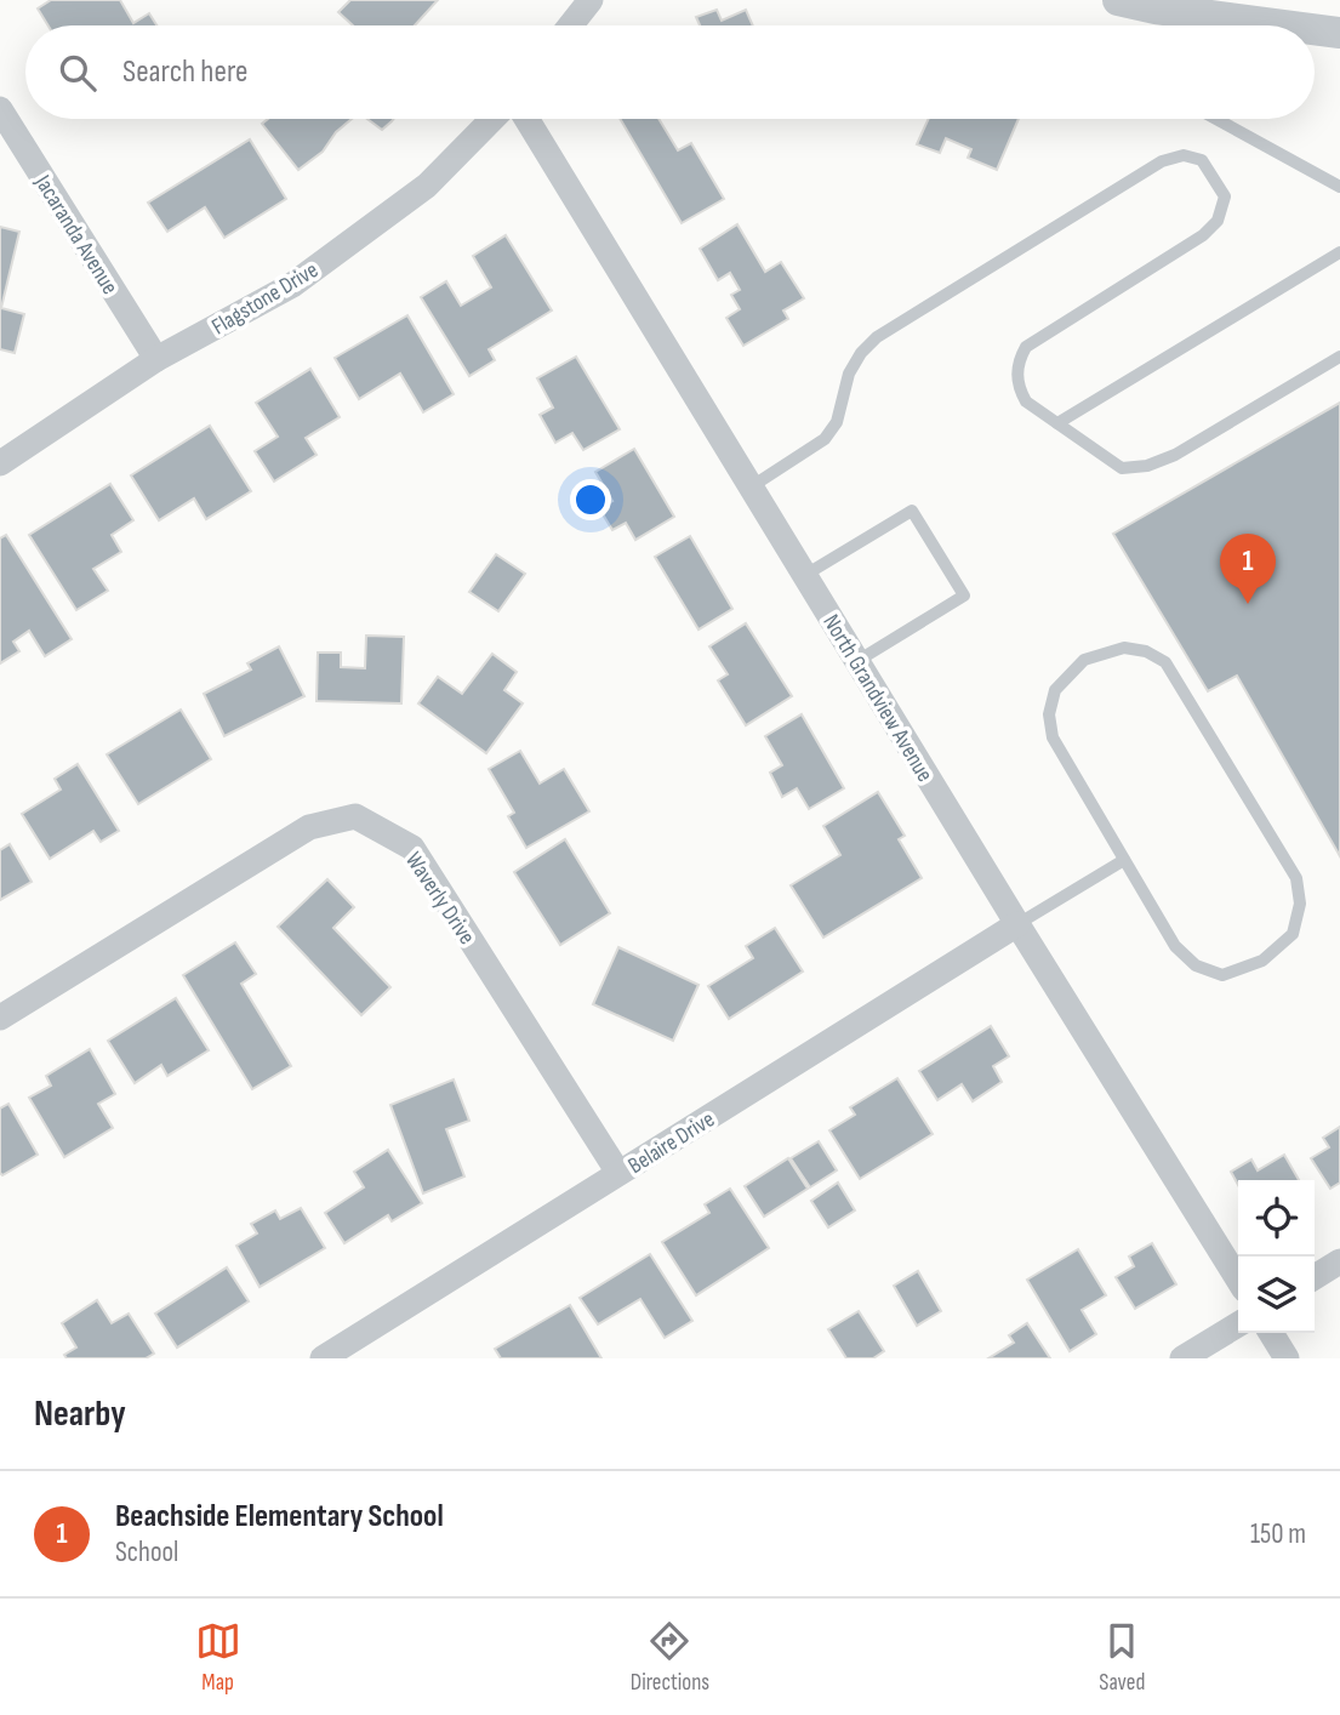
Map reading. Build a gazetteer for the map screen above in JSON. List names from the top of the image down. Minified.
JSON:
{"streets":{"street":["Jacaranda Avenue","Flagstone Drive","North Grandview Avenue","Waverly Drive","Belaire Drive"]},"crossings":[["Jacaranda Avenue","Flagstone Drive"],["North Grandview Avenue","Belaire Drive"],["Waverly Drive","Belaire Drive"]],"page":{"search":"Search here","pins":"1","heading":"Nearby","list":[{"mark":"1","name":"Beachside Elementary School","note":"School","value":"150 m"}],"nav":["Map","Directions","Saved"]}}
